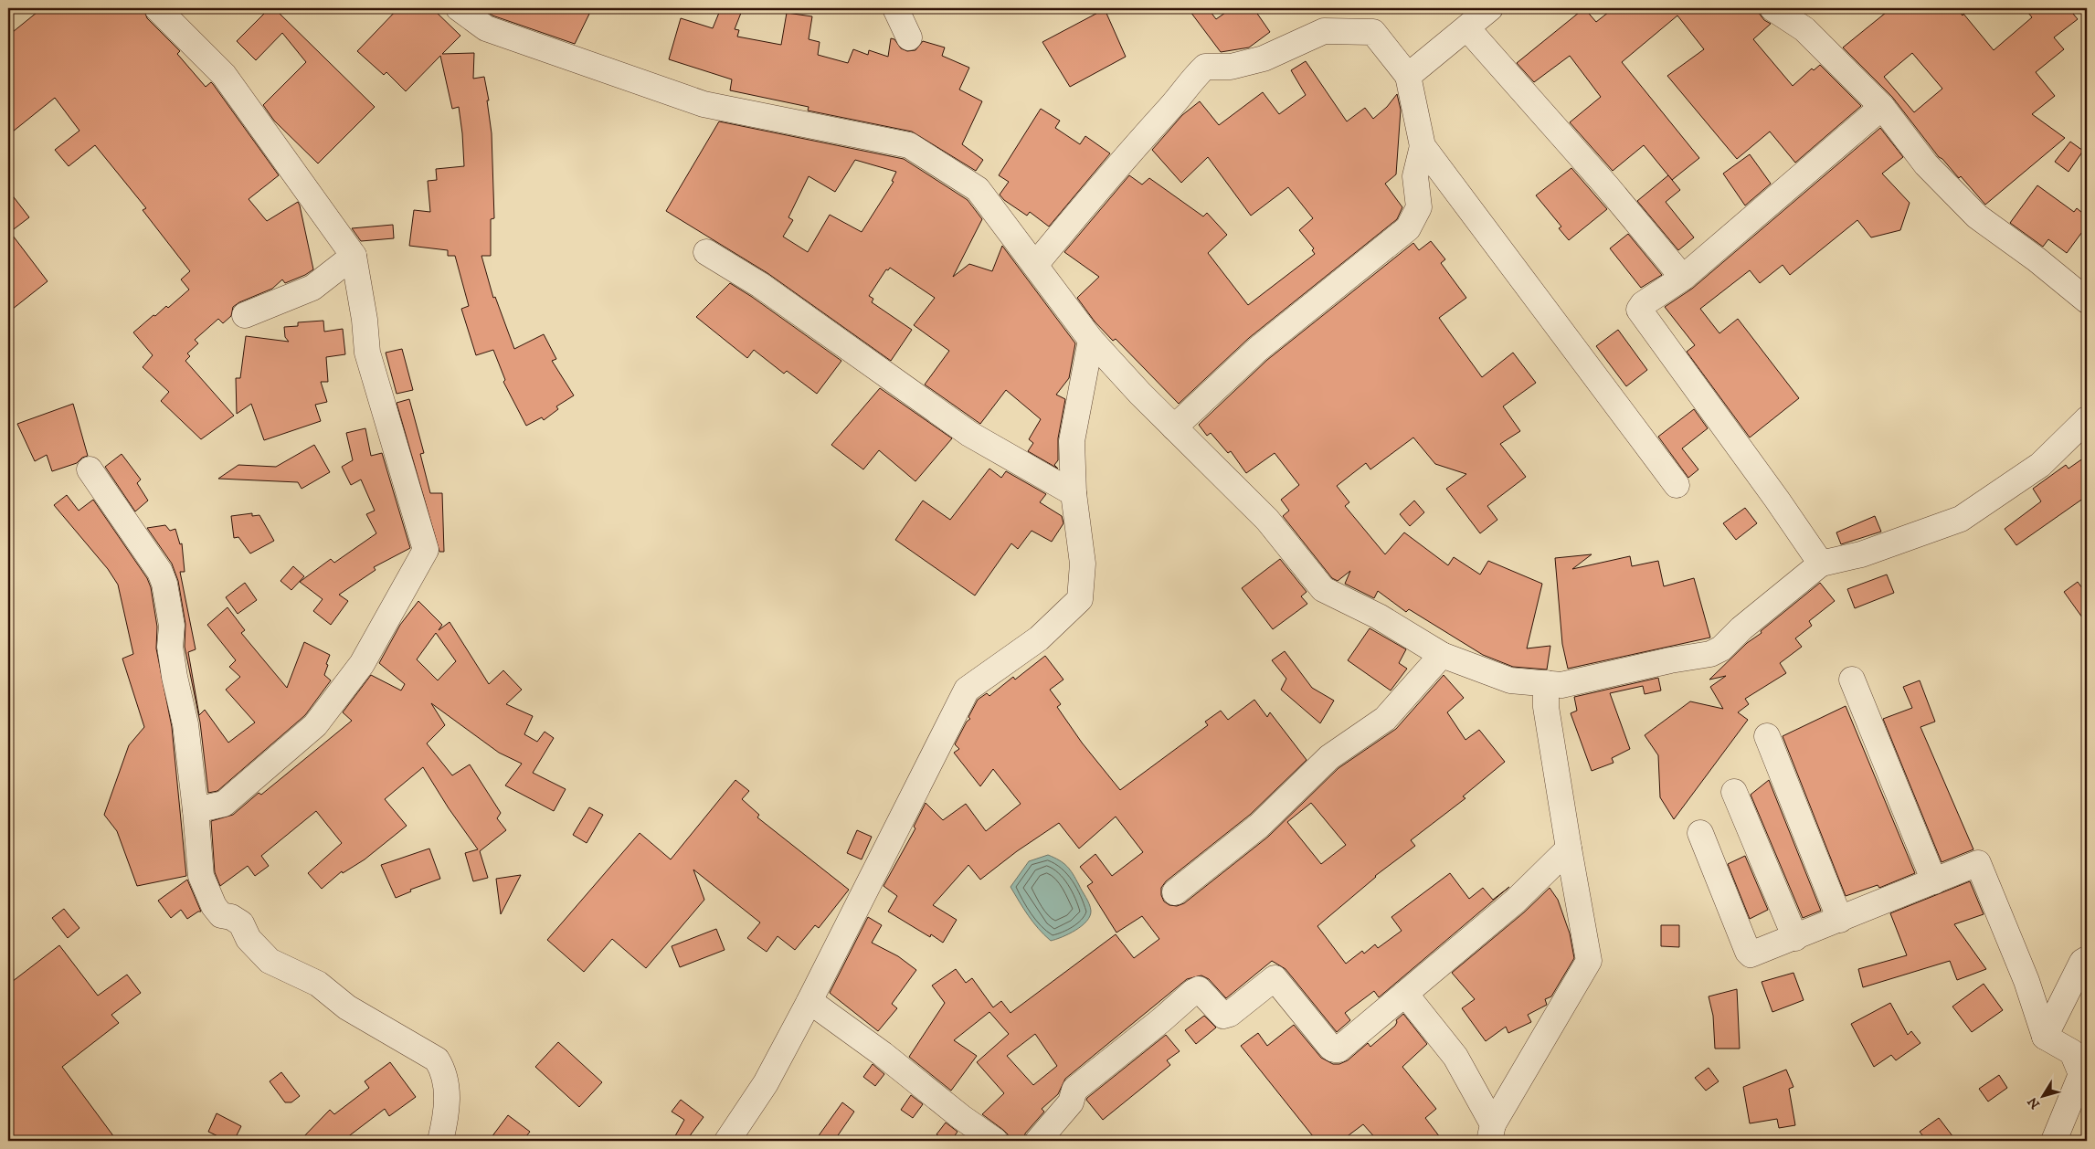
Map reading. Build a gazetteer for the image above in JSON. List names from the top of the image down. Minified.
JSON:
{"north":"bottom left"}
